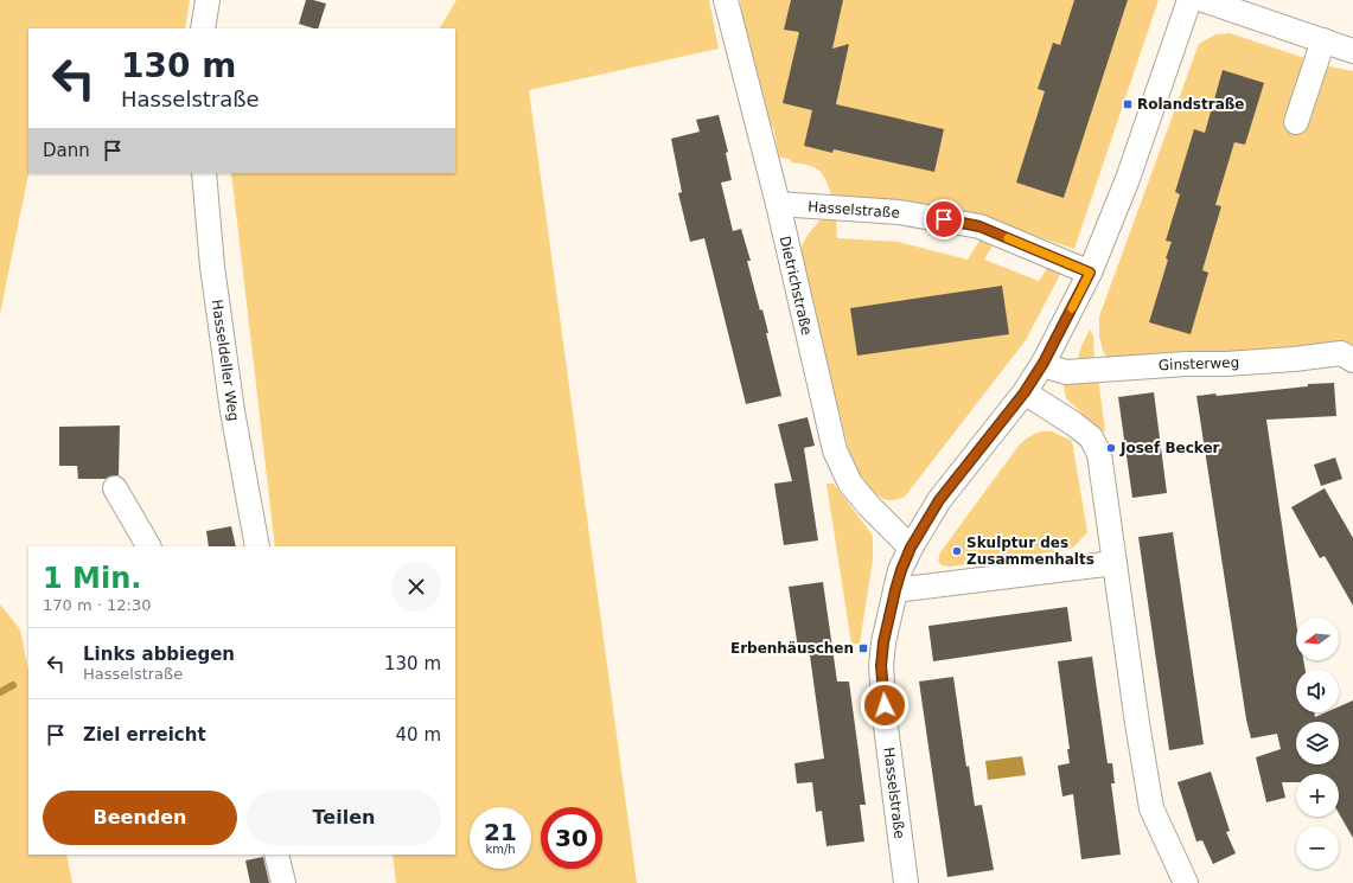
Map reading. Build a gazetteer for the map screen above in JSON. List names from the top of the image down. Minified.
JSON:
{"streets":{"street":["Hasselstraße","Dietrichstraße","Hasseldeller Weg","Ginsterweg"]},"crossings":[["Hasselstraße","Dietrichstraße"],["Hasselstraße","Ginsterweg"]],"places":{"transit":["Rolandstraße","Erbenhäuschen"],"other":["Josef Becker","Skulptur des Zusammenhalts"]},"north":"left","page":{"turn":["130 m","Hasselstraße"],"then":"Dann","heading":["1 Min.","170 m · 12:30"],"map_buttons":["+","−"],"list":[{"name":"Links abbiegen","note":"Hasselstraße","value":"130 m"},{"name":"Ziel erreicht","value":"40 m"}],"buttons":["Beenden","Teilen"],"speed":"21 km/h","limit":"30"}}
